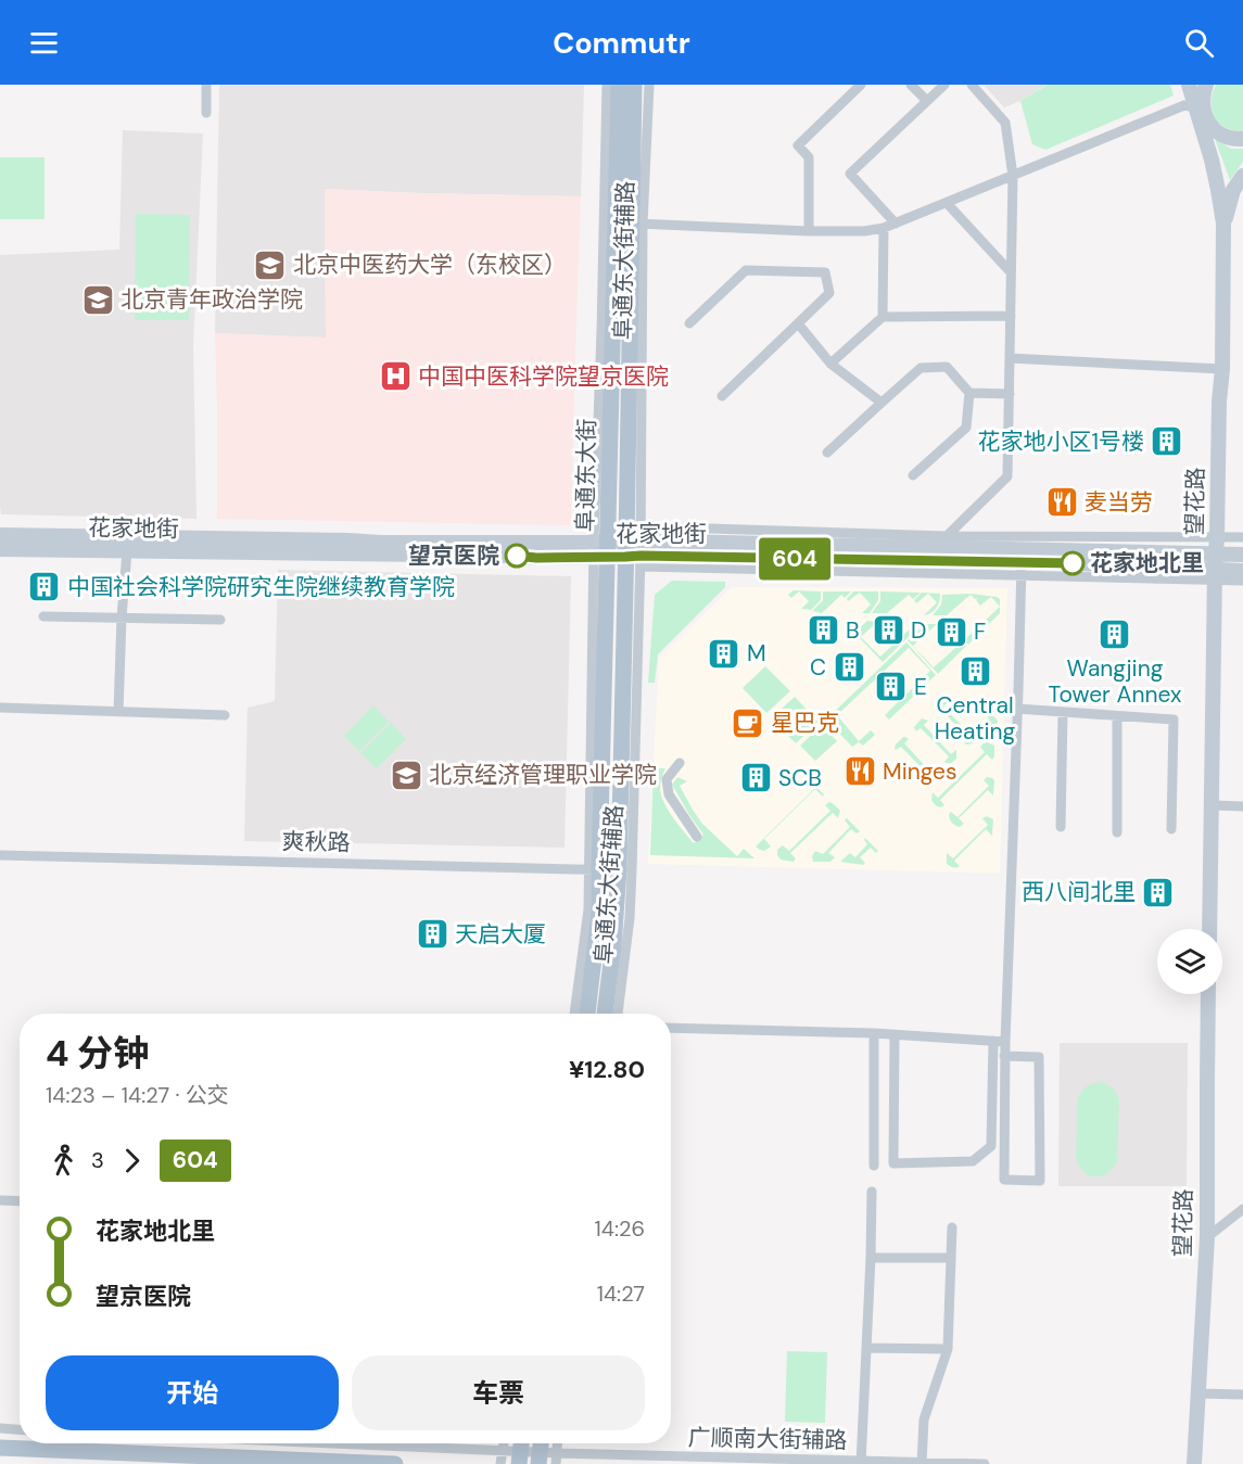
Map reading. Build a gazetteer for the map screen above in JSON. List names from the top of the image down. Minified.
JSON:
{"streets":{"main road":["阜通东大街","望花路","花家地街"],"street":["阜通东大街辅路","爽秋路","广顺南大街辅路"]},"crossings":[["阜通东大街辅路","阜通东大街"],["阜通东大街辅路","花家地街"],["阜通东大街辅路","爽秋路"],["阜通东大街","花家地街"],["阜通东大街","爽秋路"],["望花路","花家地街"]],"places":{"school or university":["北京中医药大学（东校区）","北京青年政治学院","北京经济管理职业学院"],"hospital":["中国中医科学院望京医院"],"building":["花家地小区1号楼","中国社会科学院研究生院继续教育学院","B","D","F","Wangjing Tower Annex","M","C","Central Heating","E","SCB","西八间北里","天启大厦"],"restaurant":["麦当劳","Minges"],"other":["望京医院","花家地北里"],"cafe":["星巴克"]},"lines":["bus line 604"],"page":{"header":"Commutr","on_map":"604","heading":["4 分钟","14:23 – 14:27 · 公交","¥12.80"],"legs":["3","604"],"list":[{"name":"花家地北里","value":"14:26"},{"name":"望京医院","value":"14:27"}],"buttons":["开始","车票"]}}
